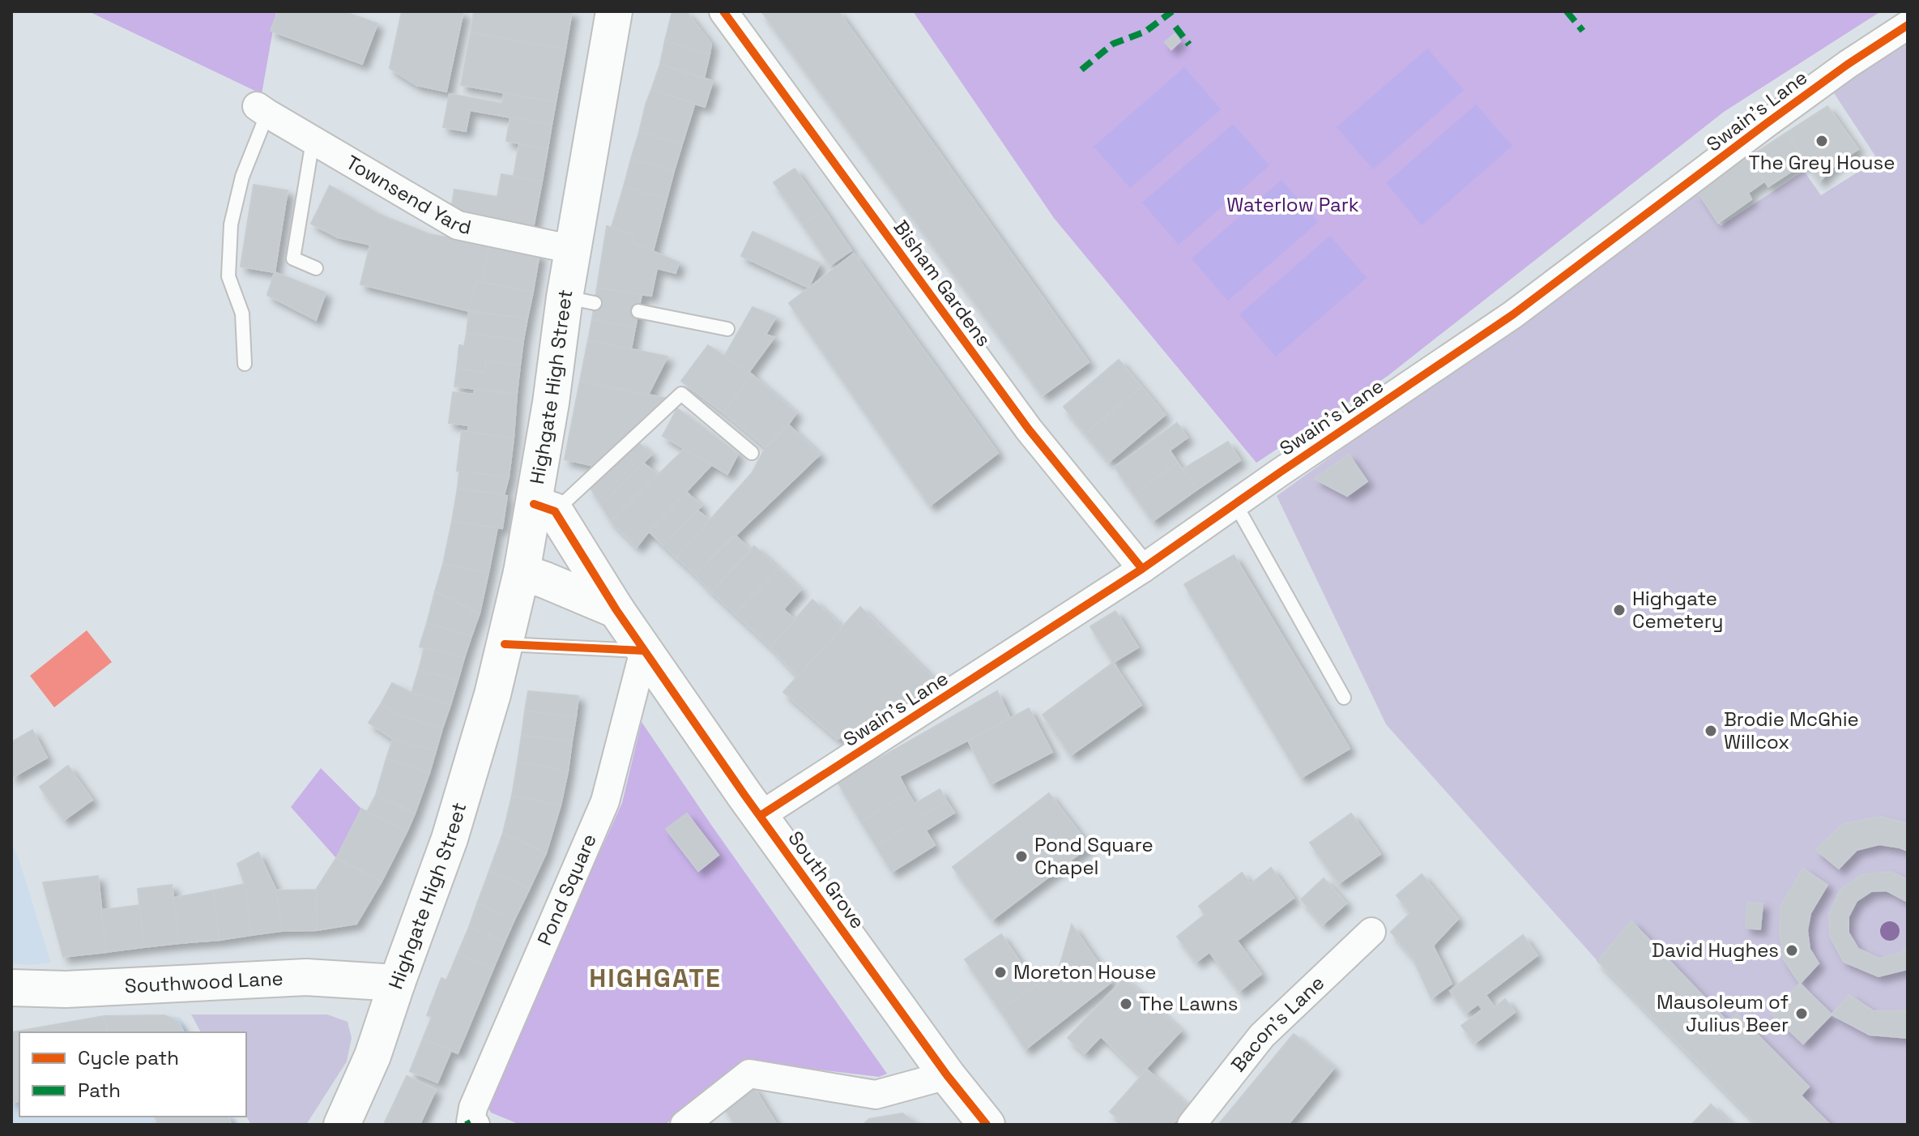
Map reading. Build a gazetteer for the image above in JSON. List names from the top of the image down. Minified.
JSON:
{"streets":{"main road":["Highgate High Street","South Grove","Southwood Lane"],"street":["Swain's Lane","Townsend Yard","Bisham Gardens","Pond Square","Bacon's Lane"]},"crossings":[["Swain's Lane","Bisham Gardens"],["Swain's Lane","South Grove"],["Townsend Yard","Highgate High Street"],["Highgate High Street","South Grove"],["Highgate High Street","Southwood Lane"],["South Grove","Pond Square"]],"districts":["HIGHGATE"],"parks":["Waterlow Park"],"places":["The Grey House","Highgate Cemetery","Brodie McGhie Willcox","Pond Square Chapel","David Hughes","Moreton House","The Lawns","Mausoleum of Julius Beer"],"legend":["Cycle path","Path"]}
